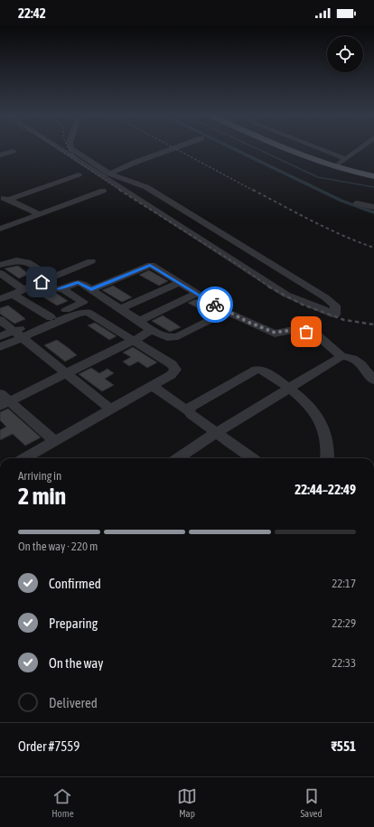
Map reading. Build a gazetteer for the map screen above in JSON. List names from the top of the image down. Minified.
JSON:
{"page":{"status":"22:42","heading":["2 min","Arriving in","22:44–22:49"],"panel":["Order #7559","₹551"],"bar":"On the way · 220 m","list":[["Confirmed","22:17"],["Preparing","22:29"],["On the way","22:33"],"Delivered"],"tabs":["Home","Map","Saved"]}}
